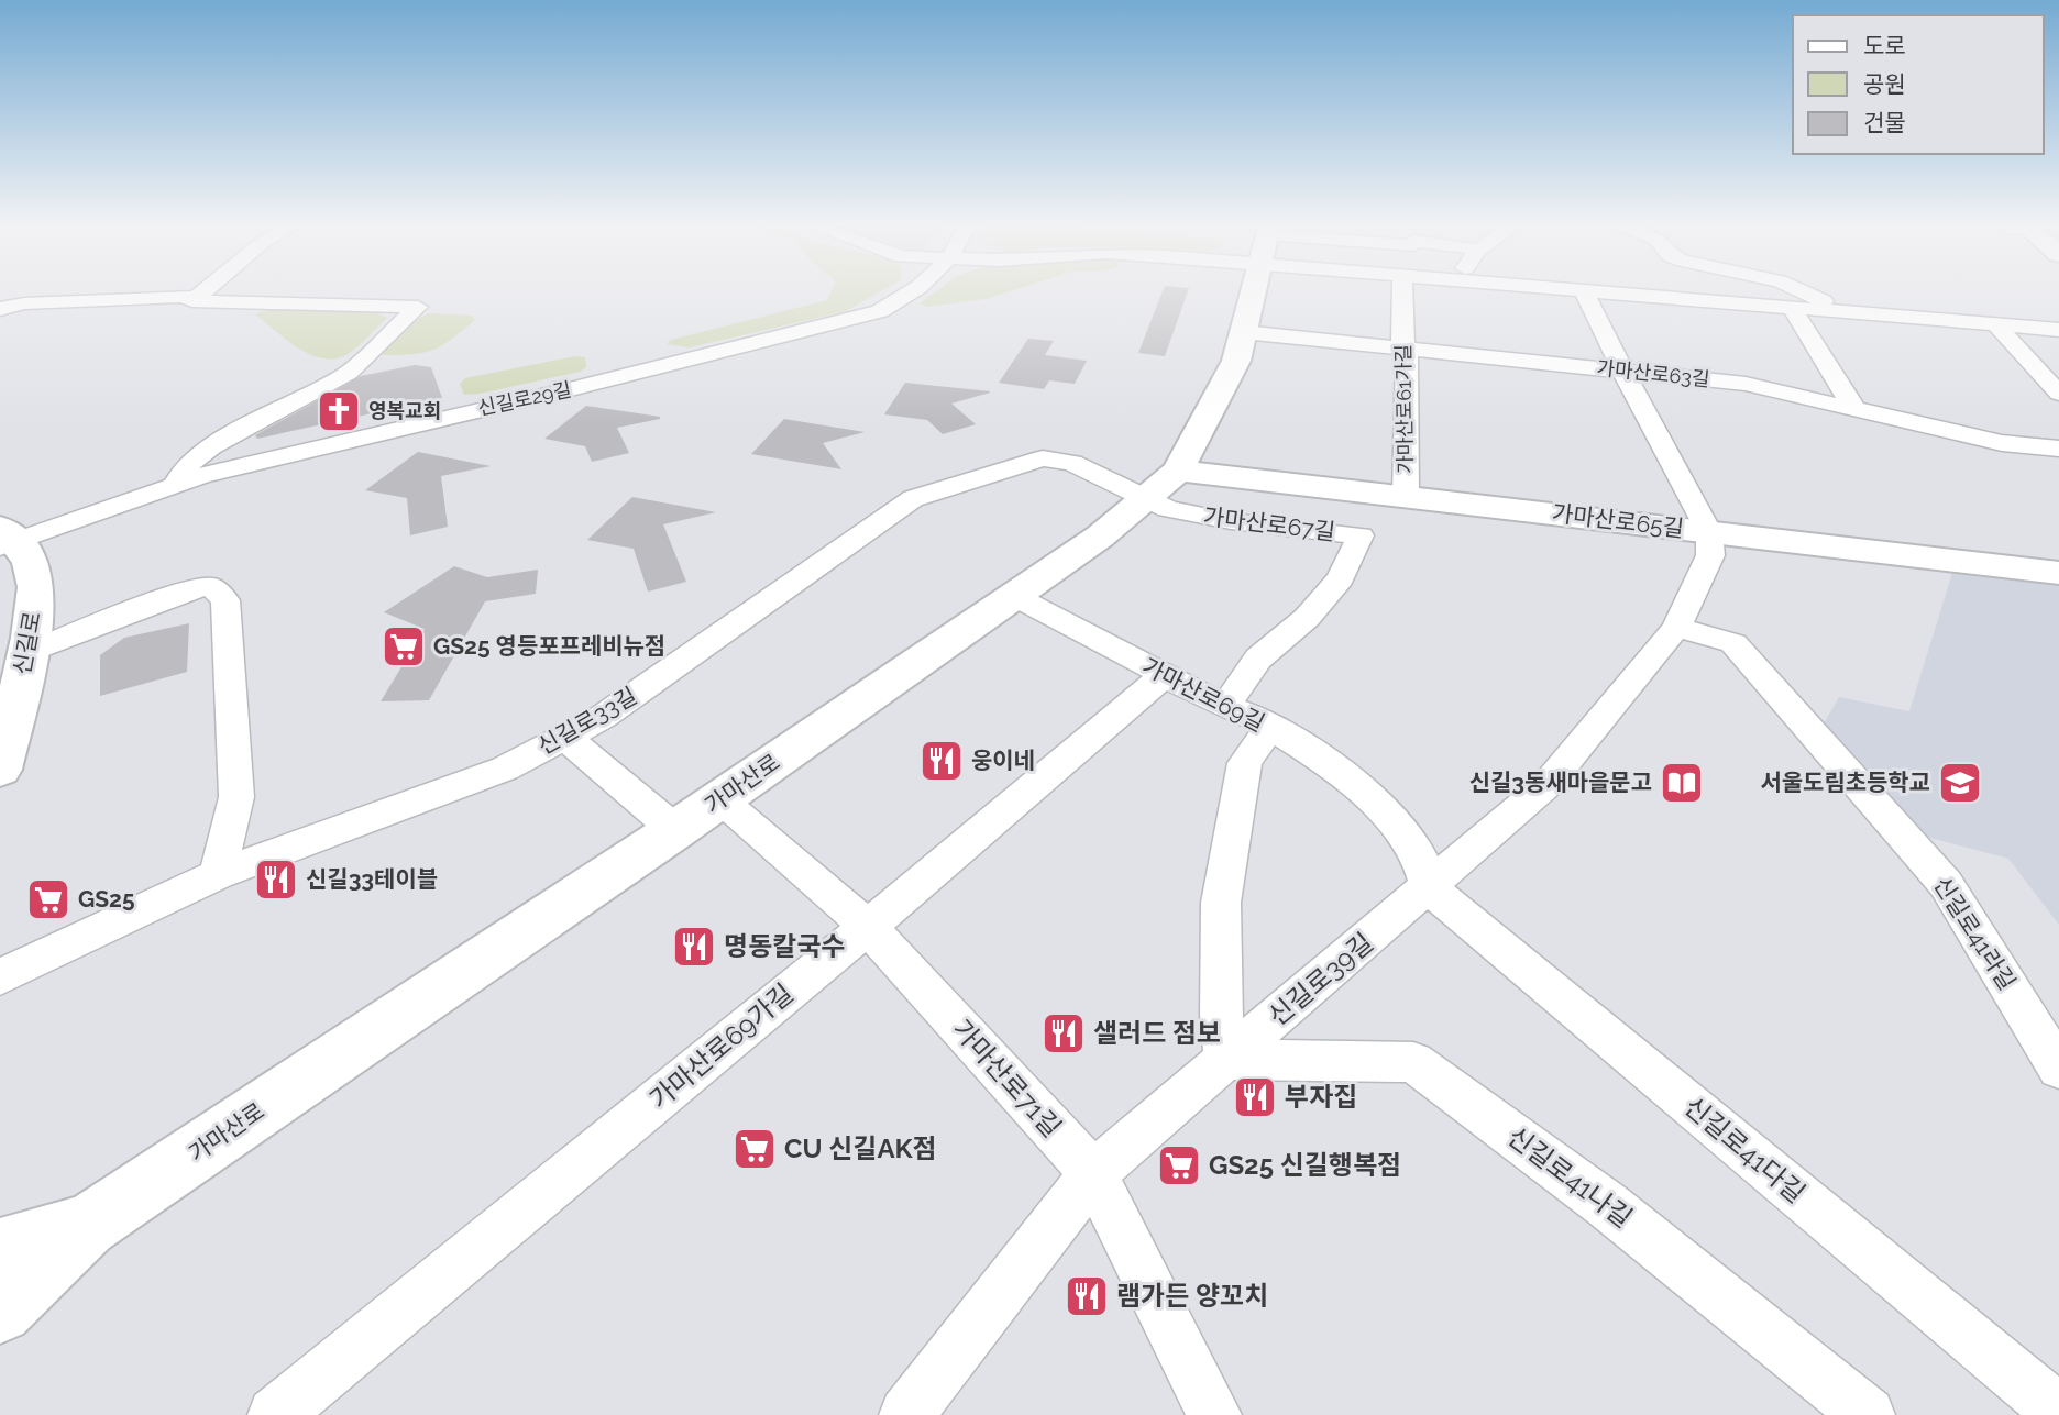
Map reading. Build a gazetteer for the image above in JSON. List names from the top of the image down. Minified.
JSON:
{"streets":{"main road":["가마산로65길","신길로","가마산로"],"street":["가마산로63길","신길로29길","가마산로61가길","가마산로67길","가마산로69길","신길로33길","신길로41라길","신길로39길","가마산로69가길","가마산로71길","신길로41다길","신길로41나길"]},"crossings":[["가마산로63길","가마산로61가길"],["가마산로63길","가마산로"],["신길로29길","신길로"],["가마산로61가길","가마산로65길"],["가마산로65길","가마산로67길"],["가마산로65길","신길로33길"],["가마산로65길","가마산로"],["가마산로65길","신길로39길"],["가마산로67길","가마산로69길"],["가마산로67길","신길로33길"],["가마산로67길","가마산로"],["가마산로69길","가마산로"],["가마산로69길","신길로39길"],["가마산로69길","가마산로69가길"],["가마산로69길","신길로41다길"],["신길로33길","가마산로"],["가마산로","가마산로71길"],["신길로41라길","신길로39길"],["신길로39길","가마산로71길"],["신길로39길","신길로41다길"],["신길로39길","신길로41나길"],["가마산로69가길","가마산로71길"]],"places":{"church":["영복교회"],"supermarket":["GS25 영등포프레비뉴점","GS25","CU 신길AK점","GS25 신길행복점"],"restaurant":["웅이네","신길33테이블","명동칼국수","샐러드 점보","부자집","램가든 양꼬치"],"library":["신길3동새마을문고"],"school or university":["서울도림초등학교"]},"legend":["도로","공원","건물"]}
